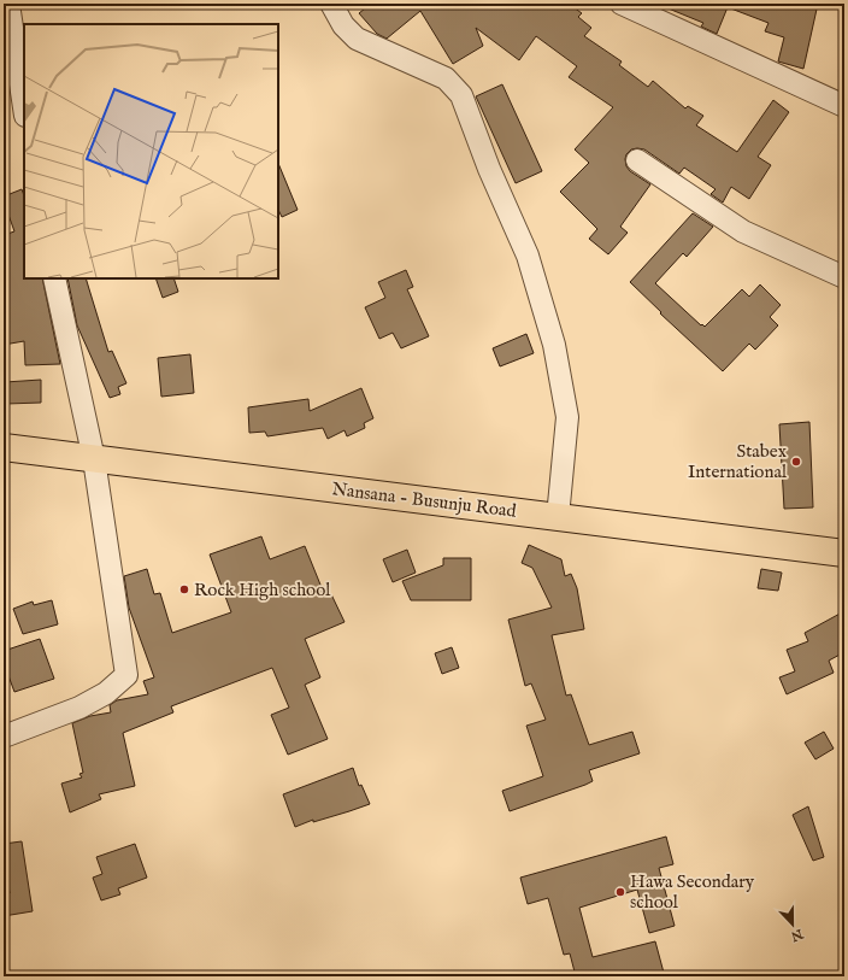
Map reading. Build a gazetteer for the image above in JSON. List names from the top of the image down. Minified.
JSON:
{"streets":{"main road":["Nansana - Busunju Road"]},"places":["Stabex International","Rock High school","Hawa Secondary school"],"north":"bottom"}
